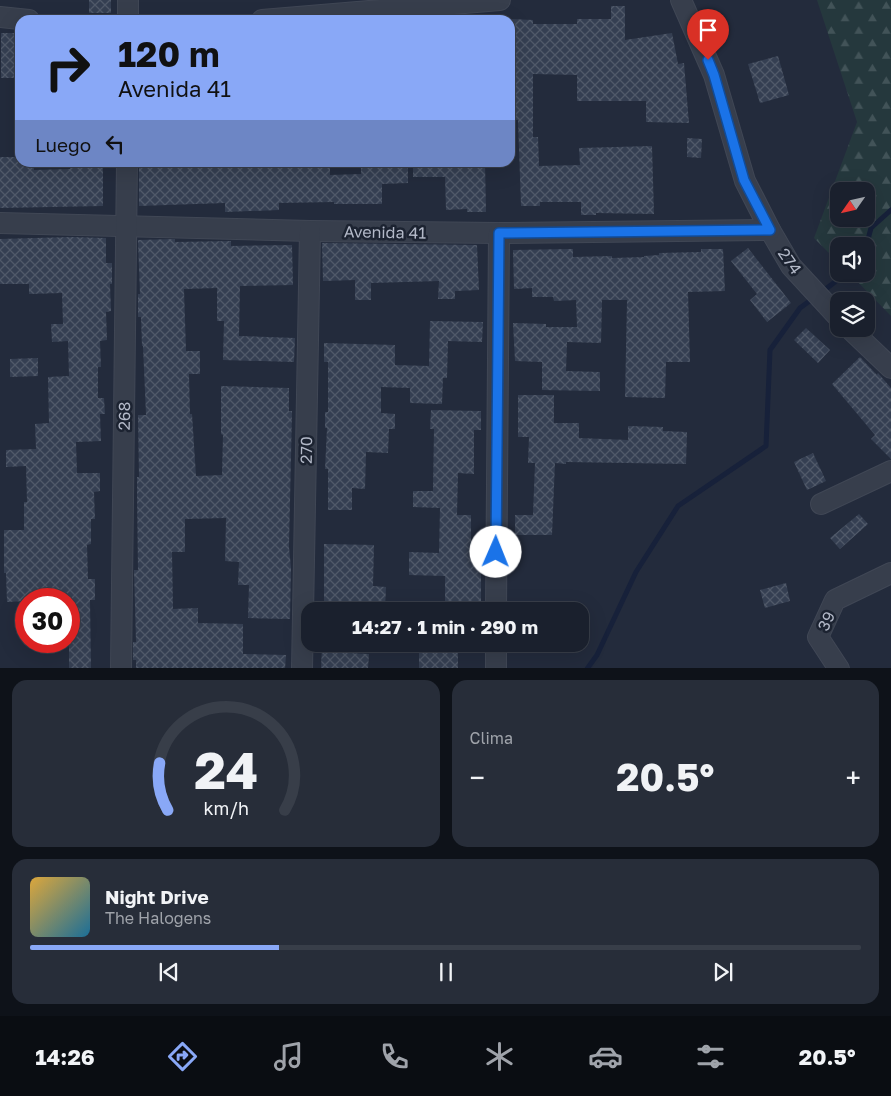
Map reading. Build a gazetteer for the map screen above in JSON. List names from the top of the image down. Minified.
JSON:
{"streets":{"street":["Avenida 41","274","268","270","39"]},"crossings":[["Avenida 41","274"],["Avenida 41","268"],["Avenida 41","270"]],"north":"bottom left","page":{"turn":["120 m","Avenida 41"],"then":"Luego","limit":"30","trip":"14:27 · 1 min · 290 m","tile":"Clima","heat":["−","20.5°","+"],"song":["Night Drive","The Halogens"],"tabs":["14:26","20.5°"],"gauge":["24","km/h"]}}
